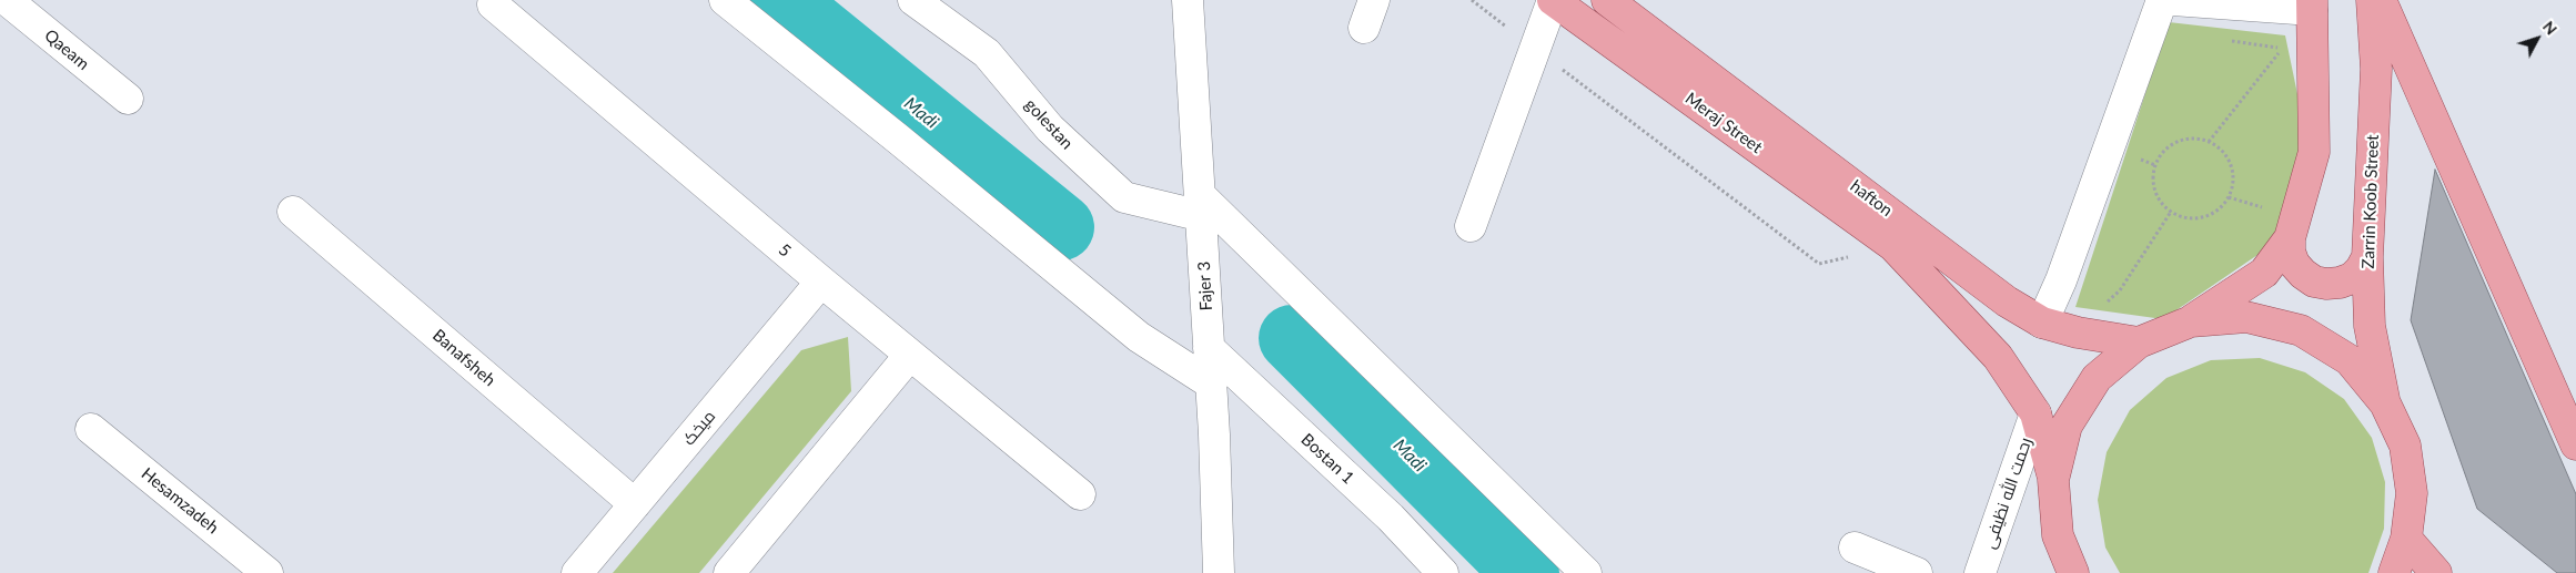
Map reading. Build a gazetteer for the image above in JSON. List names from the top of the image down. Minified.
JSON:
{"streets":{"main road":["Meraj Street","hafton","Zarrin Koob Street"],"street":["Qaeam","golestan","5","Fajer 3","Banafsheh","میخک","Bostan 1","رحمت الله نظیفی","Hesamzadeh"]},"crossings":[["golestan","Fajer 3"],["5","میخک"],["Fajer 3","Bostan 1"],["Banafsheh","میخک"]],"water":["Madi"],"north":"top right"}
